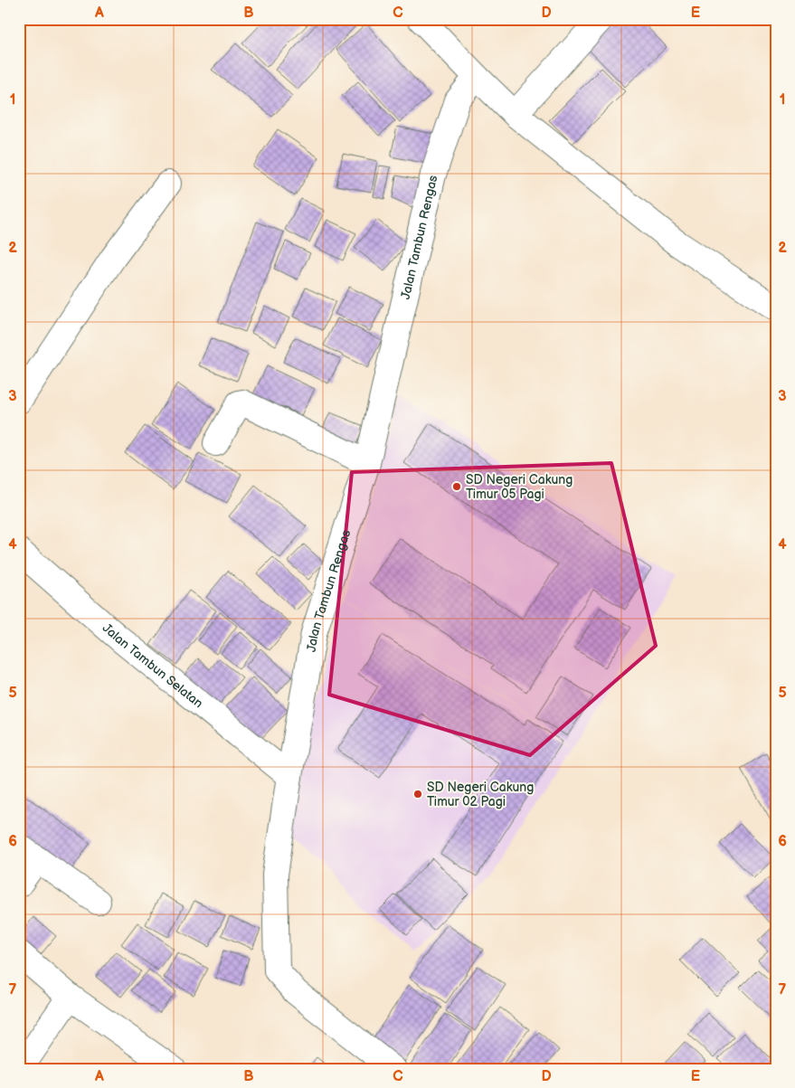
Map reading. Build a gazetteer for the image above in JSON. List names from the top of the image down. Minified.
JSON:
{"streets":{"street":["Jalan Tambun Rengas","Jalan Tambun Selatan"]},"crossings":[["Jalan Tambun Rengas","Jalan Tambun Selatan"]],"places":["SD Negeri Cakung Timur 05 Pagi","SD Negeri Cakung Timur 02 Pagi"],"grid":{"columns":["A","B","C","D","E"],"rows":["1","2","3","4","5","6","7"]}}
